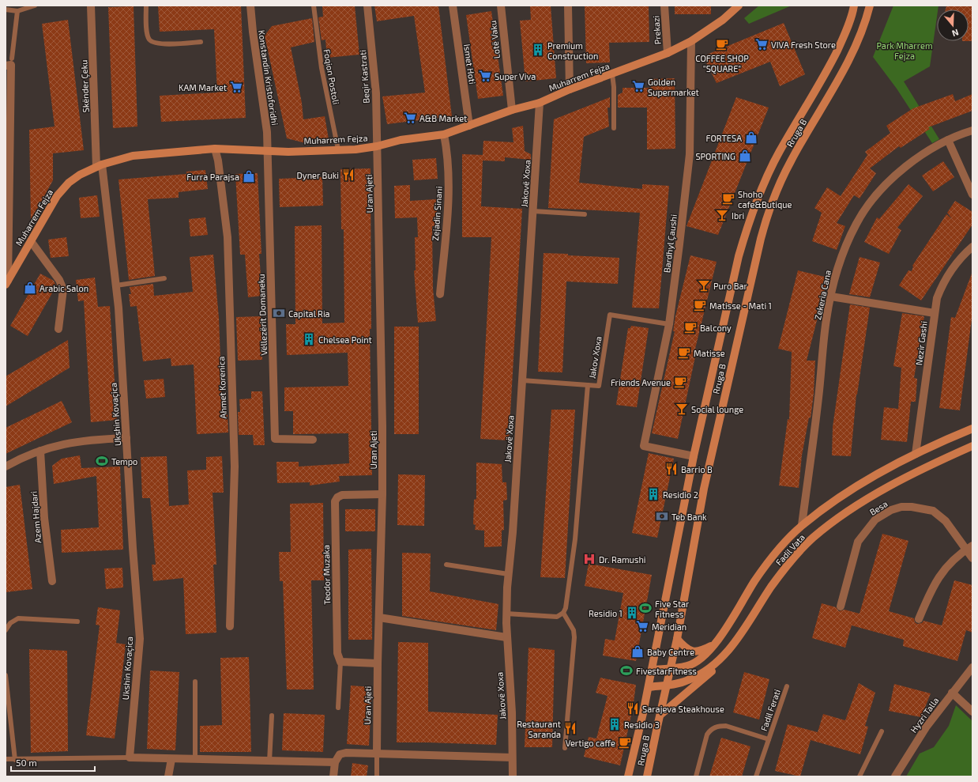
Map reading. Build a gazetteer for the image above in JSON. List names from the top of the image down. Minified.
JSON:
{"streets":{"main road":["Muharrem Fejza","Rruga B","Fadil Vata"],"street":["Prekazi","Lotë Vaku","Ismet Hoti","Beqir Kastrati","Konstandin Kristoforidhi","Skënder Çeku","Jakovë Xoxa","Uran Ajeti","Zejadin Sinani","Bardhyl Çaushi","Zekeria Cana","Vëllezërit Domaneku","Nezir Gashi","Ahmet Korenica","Ukshin Kovaçica","Besa","Azem Hajdari","Teodor Muzaka","Hyzri Talla"],"lane":["Foqion Postoli","Jakov Xoxa","Fadil Ferati"]},"crossings":[["Prekazi","Muharrem Fejza"],["Lotë Vaku","Muharrem Fejza"],["Ismet Hoti","Muharrem Fejza"],["Foqion Postoli","Muharrem Fejza"],["Beqir Kastrati","Muharrem Fejza"],["Beqir Kastrati","Uran Ajeti"],["Muharrem Fejza","Konstandin Kristoforidhi"],["Muharrem Fejza","Skënder Çeku"],["Muharrem Fejza","Jakovë Xoxa"],["Muharrem Fejza","Uran Ajeti"],["Muharrem Fejza","Zejadin Sinani"],["Muharrem Fejza","Bardhyl Çaushi"],["Muharrem Fejza","Vëllezërit Domaneku"],["Muharrem Fejza","Ahmet Korenica"],["Muharrem Fejza","Ukshin Kovaçica"],["Konstandin Kristoforidhi","Vëllezërit Domaneku"],["Skënder Çeku","Ukshin Kovaçica"],["Rruga B","Bardhyl Çaushi"],["Rruga B","Fadil Vata"],["Jakovë Xoxa","Jakov Xoxa"],["Uran Ajeti","Teodor Muzaka"],["Bardhyl Çaushi","Jakov Xoxa"],["Zekeria Cana","Fadil Vata"],["Nezir Gashi","Fadil Vata"]],"parks":["Park Mharrem Fejza"],"places":{"cafe":["COFFEE SHOP \"SQUARE\"","Shoho cafe&Butique","Matisse - Mati 1","Balcony","Matisse","Friends Avenue","Vertigo caffe"],"supermarket":["VIVA Fresh Store","Super Viva","Golden Supermarket","KAM Market","A&B Market","Meridian"],"building":["Premium Construction","Chelsea Point","Residio 2","Residio 1","Residio 3"],"shop":["FORTESA","SPORTING","Furra Parajsa","Arabic Salon","Baby Centre"],"restaurant":["Dyner Buki","Barrio B","Sarajeva Steakhouse","Restaurant Saranda"],"bar":["Ibri","Puro Bar","Social lounge"],"bank":["Capital Ria","Teb Bank"],"sports":["Tempo","Five Star Fitness","FivestarFitness"],"hospital":["Dr. Ramushi"]},"scale_bar":"50 m","north":"bottom"}
